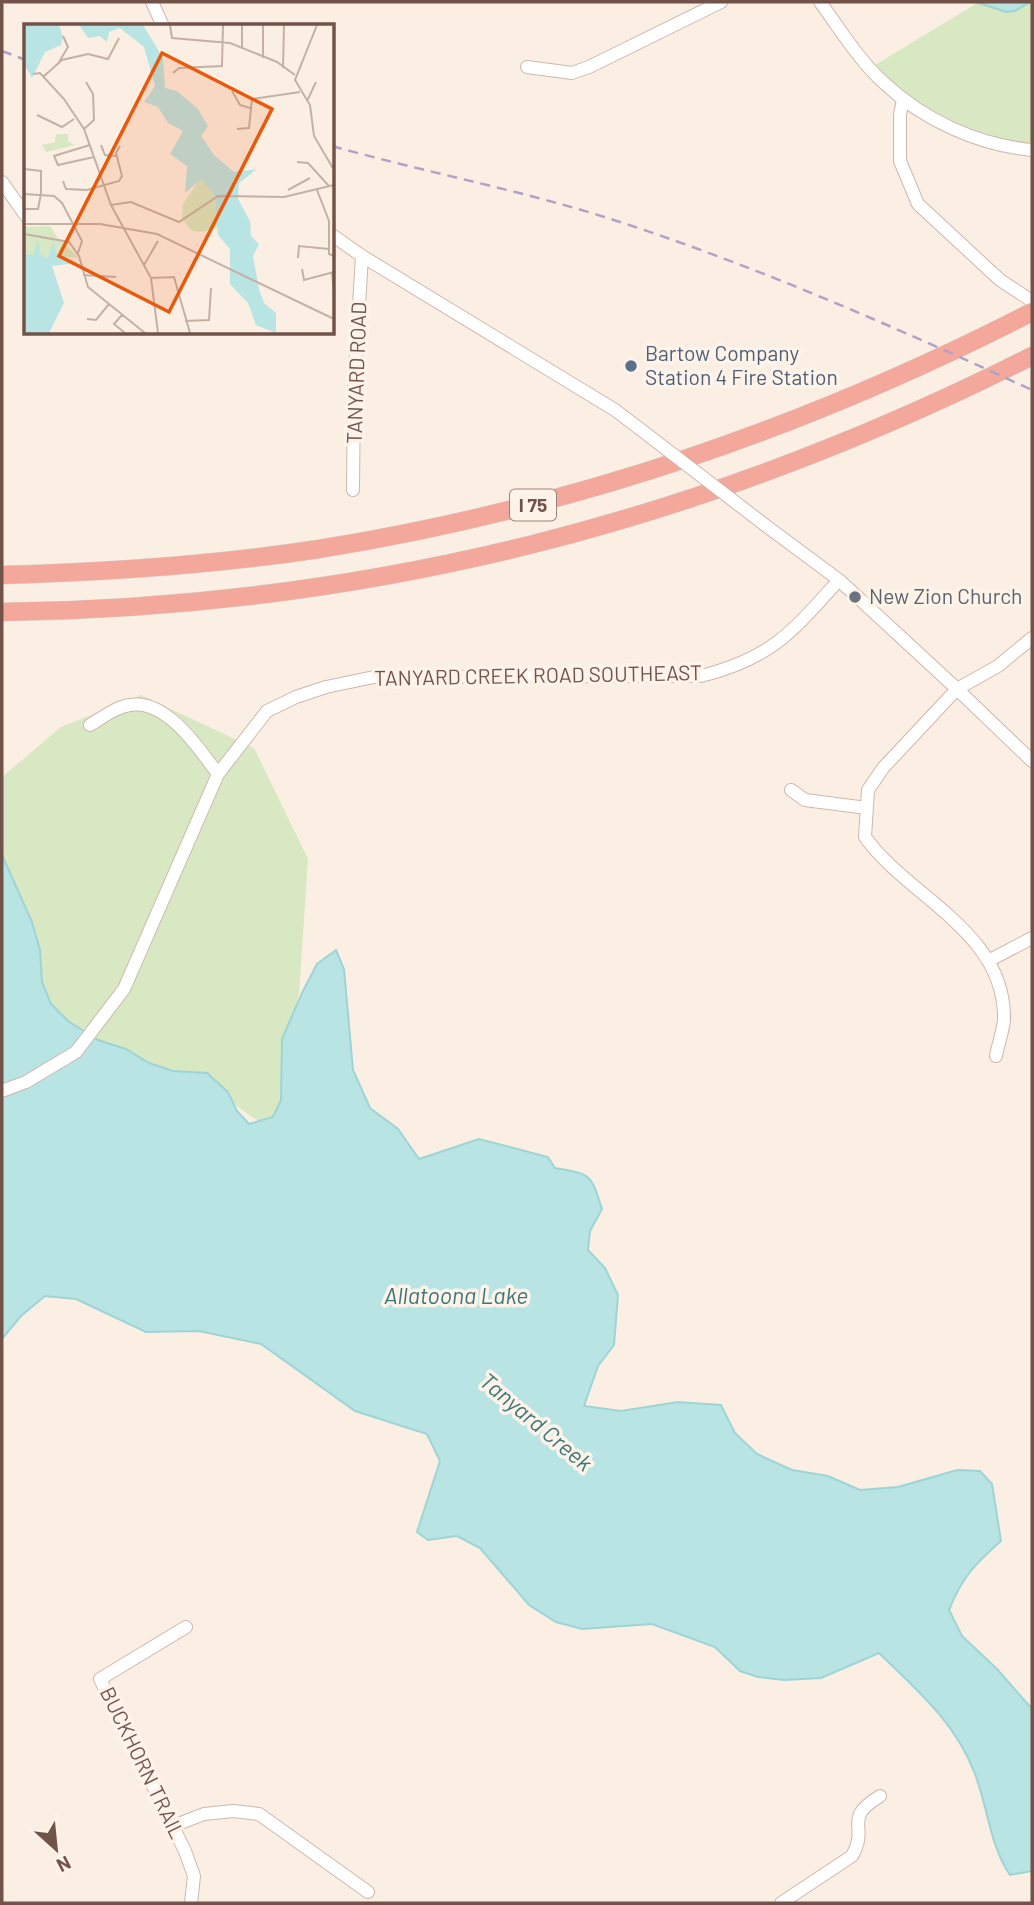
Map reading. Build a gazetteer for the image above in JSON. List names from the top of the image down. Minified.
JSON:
{"streets":{"highway":["I 75"],"street":["TANYARD ROAD","TANYARD CREEK ROAD SOUTHEAST","BUCKHORN TRAIL"]},"water":["Allatoona Lake","Tanyard Creek"],"places":["Bartow Company Station 4 Fire Station","New Zion Church"],"north":"bottom right"}
